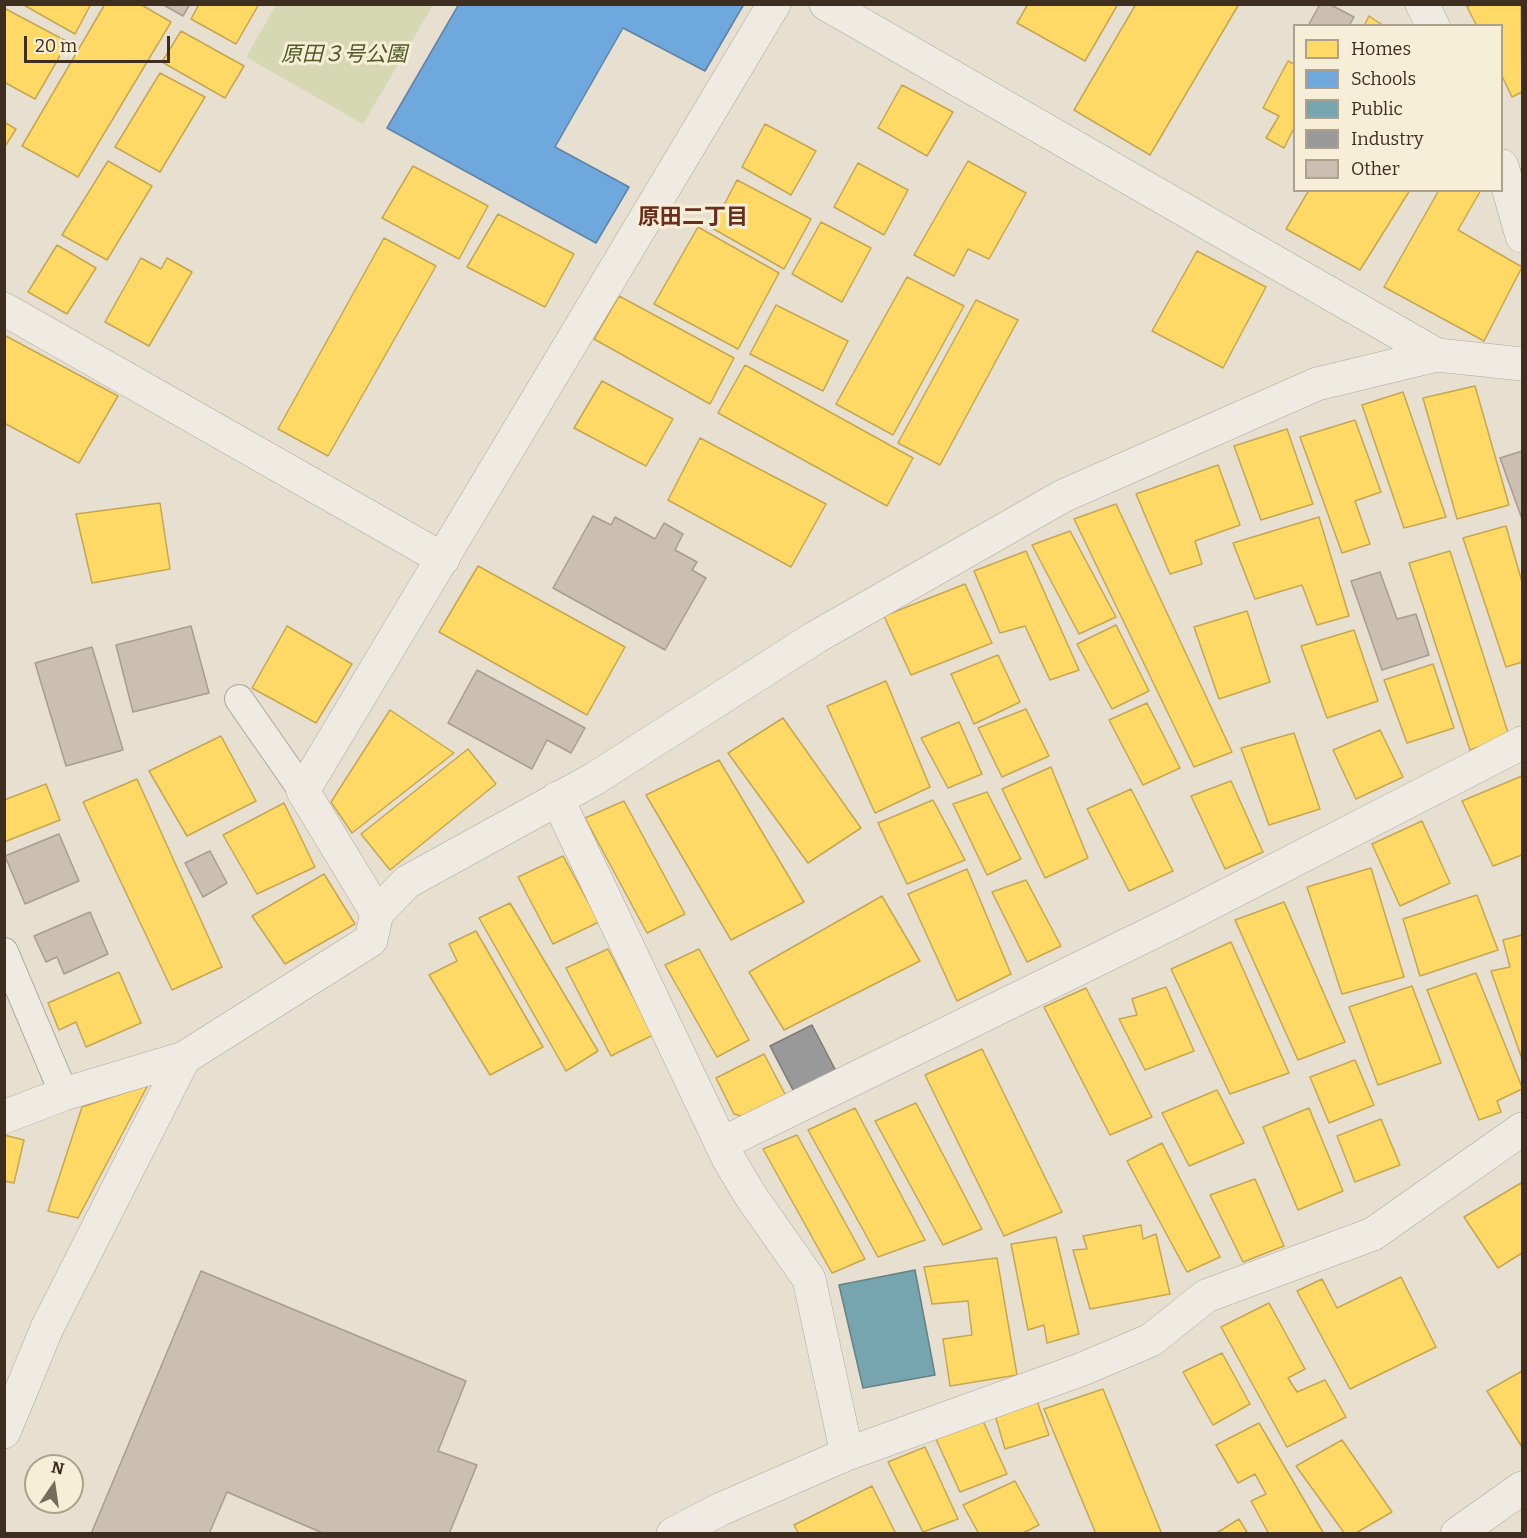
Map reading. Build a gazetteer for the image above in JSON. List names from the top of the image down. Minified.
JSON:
{"districts":["原田二丁目"],"parks":["原田３号公園"],"legend":["Homes","Schools","Public","Industry","Other"],"scale_bar":"20 m","north":"top"}
